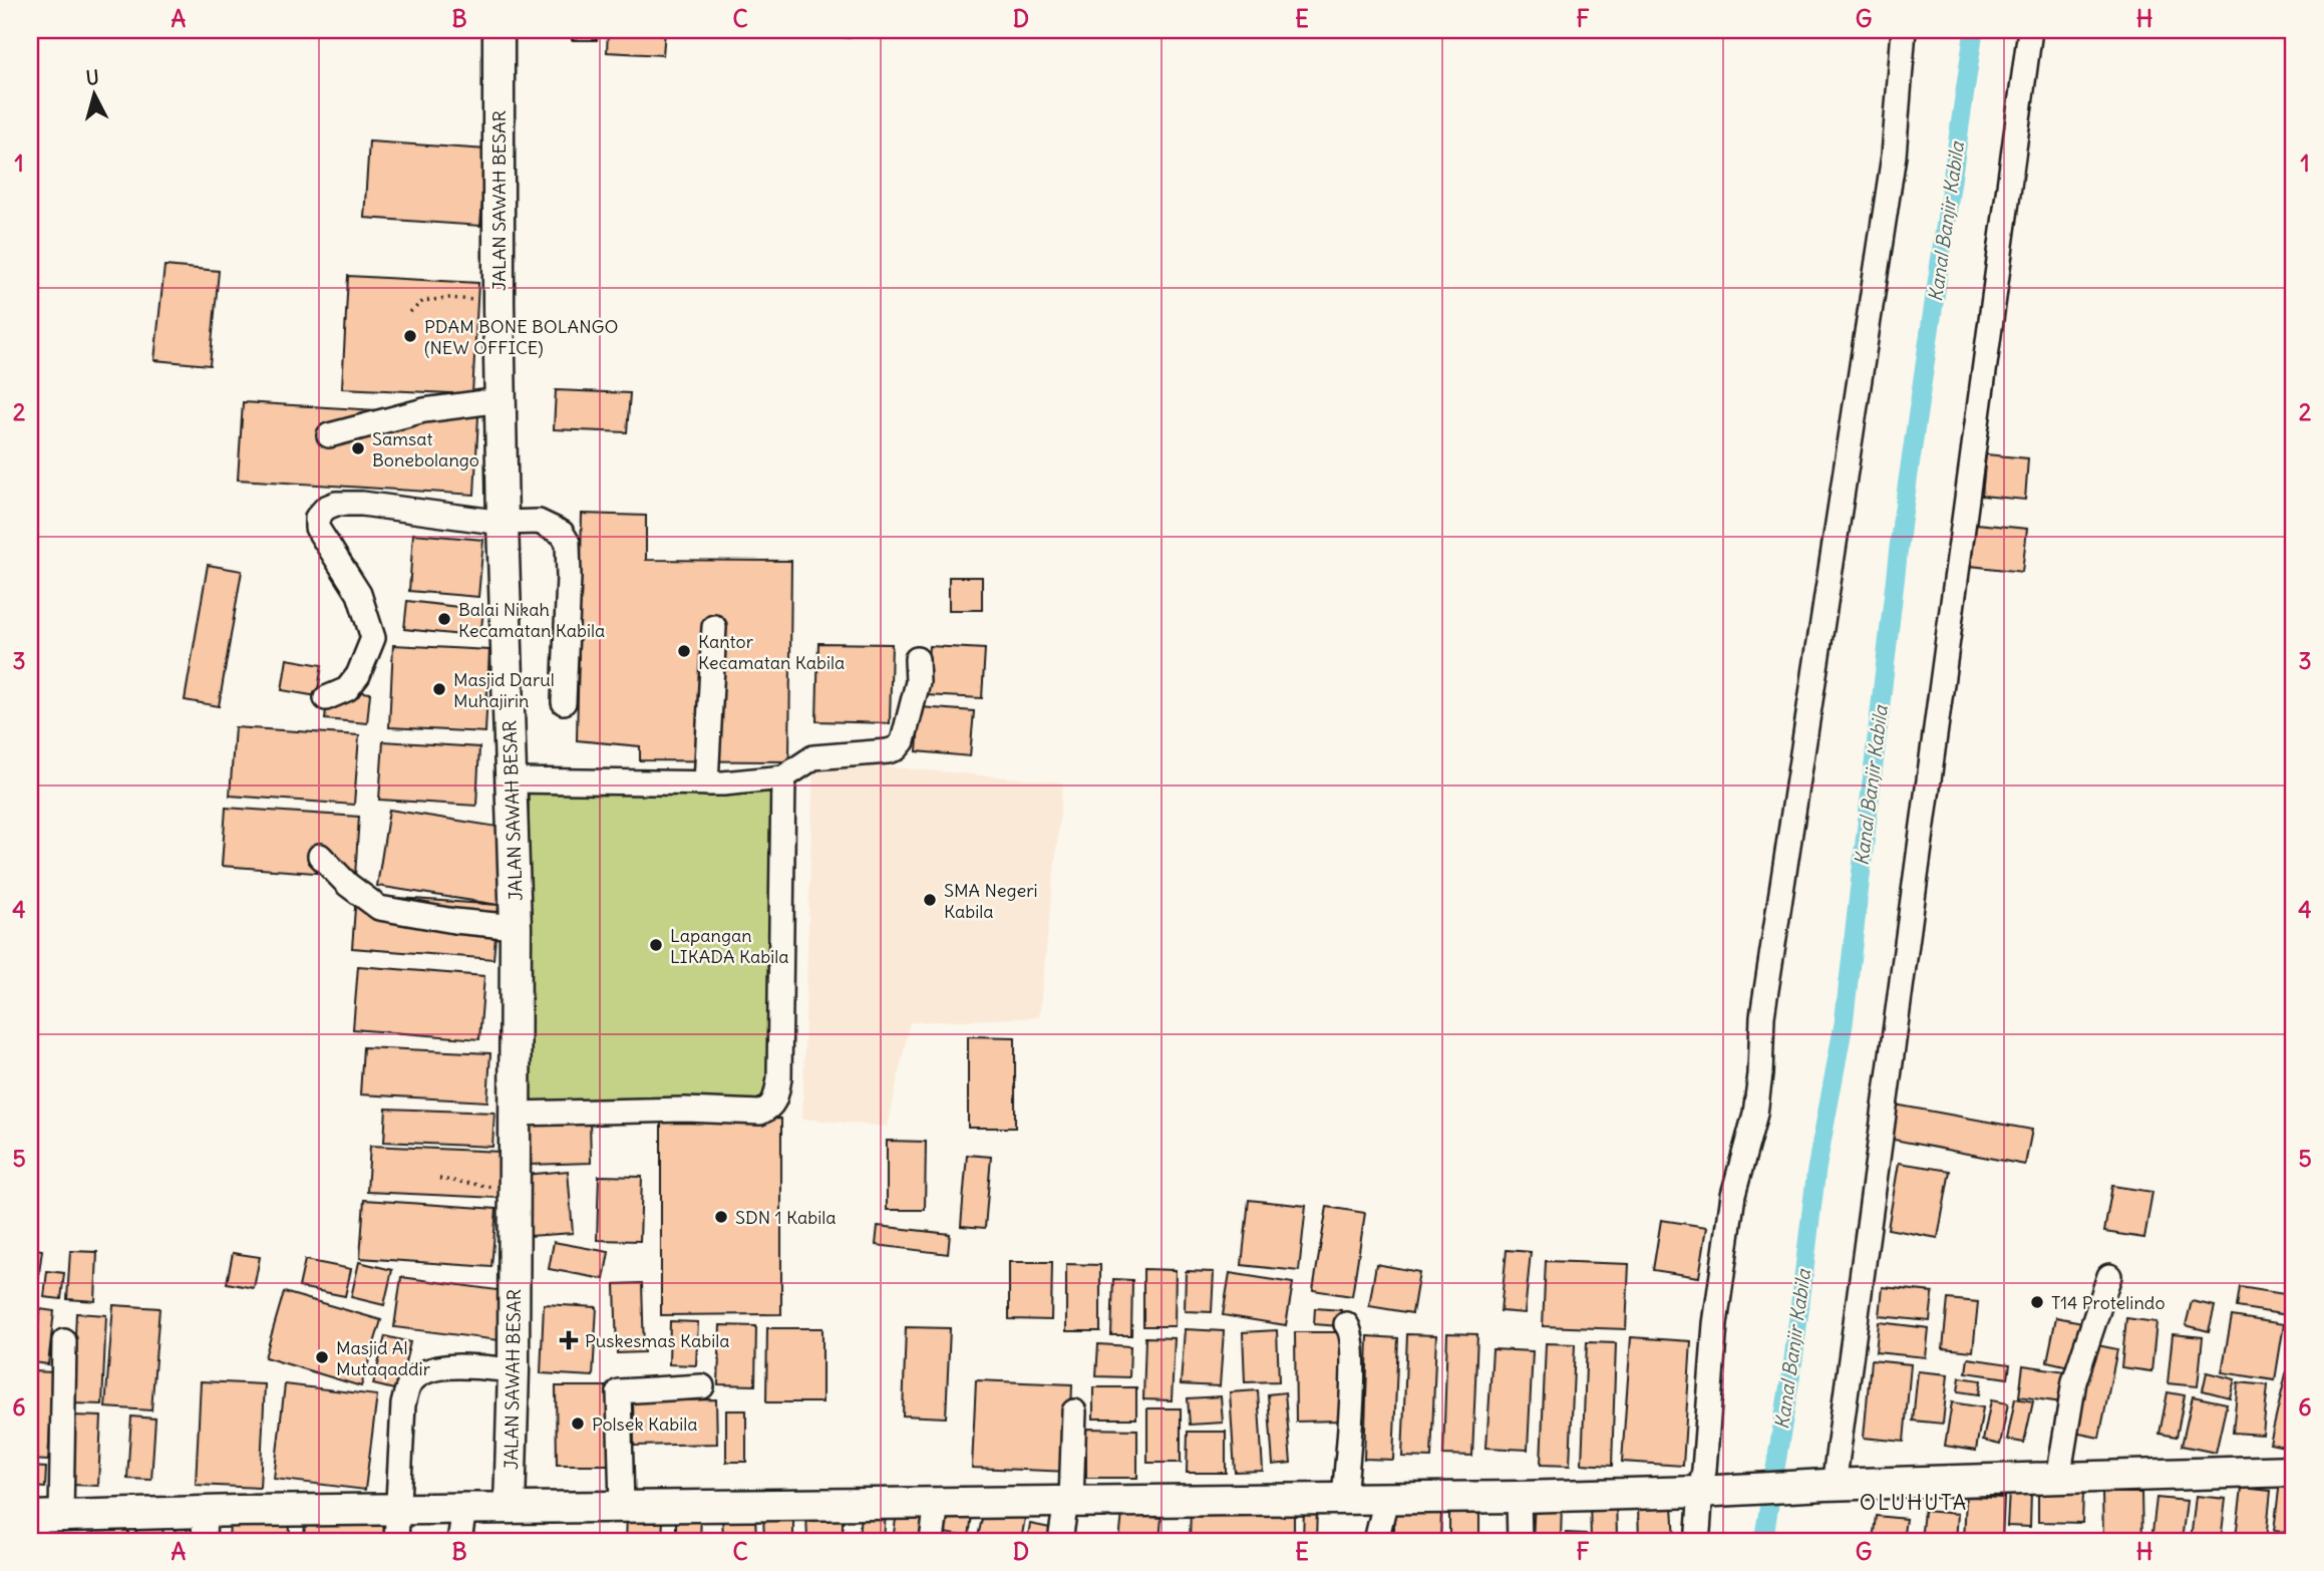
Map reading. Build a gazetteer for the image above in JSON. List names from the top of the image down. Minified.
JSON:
{"streets":{"main road":["JALAN SAWAH BESAR"]},"districts":["OLUHUTA"],"water":["Kanal Banjir Kabila"],"places":{"other":["PDAM BONE BOLANGO (NEW OFFICE)","Samsat Bonebolango","Balai Nikah Kecamatan Kabila","Kantor Kecamatan Kabila","Masjid Darul Muhajirin","SMA Negeri Kabila","Lapangan LIKADA Kabila","SDN 1 Kabila","T14 Protelindo","Masjid Al Mutaqaddir","Polsek Kabila"],"health":["Puskesmas Kabila"]},"north":"top","grid":{"columns":["A","B","C","D","E","F","G","H"],"rows":["1","2","3","4","5","6"]}}
